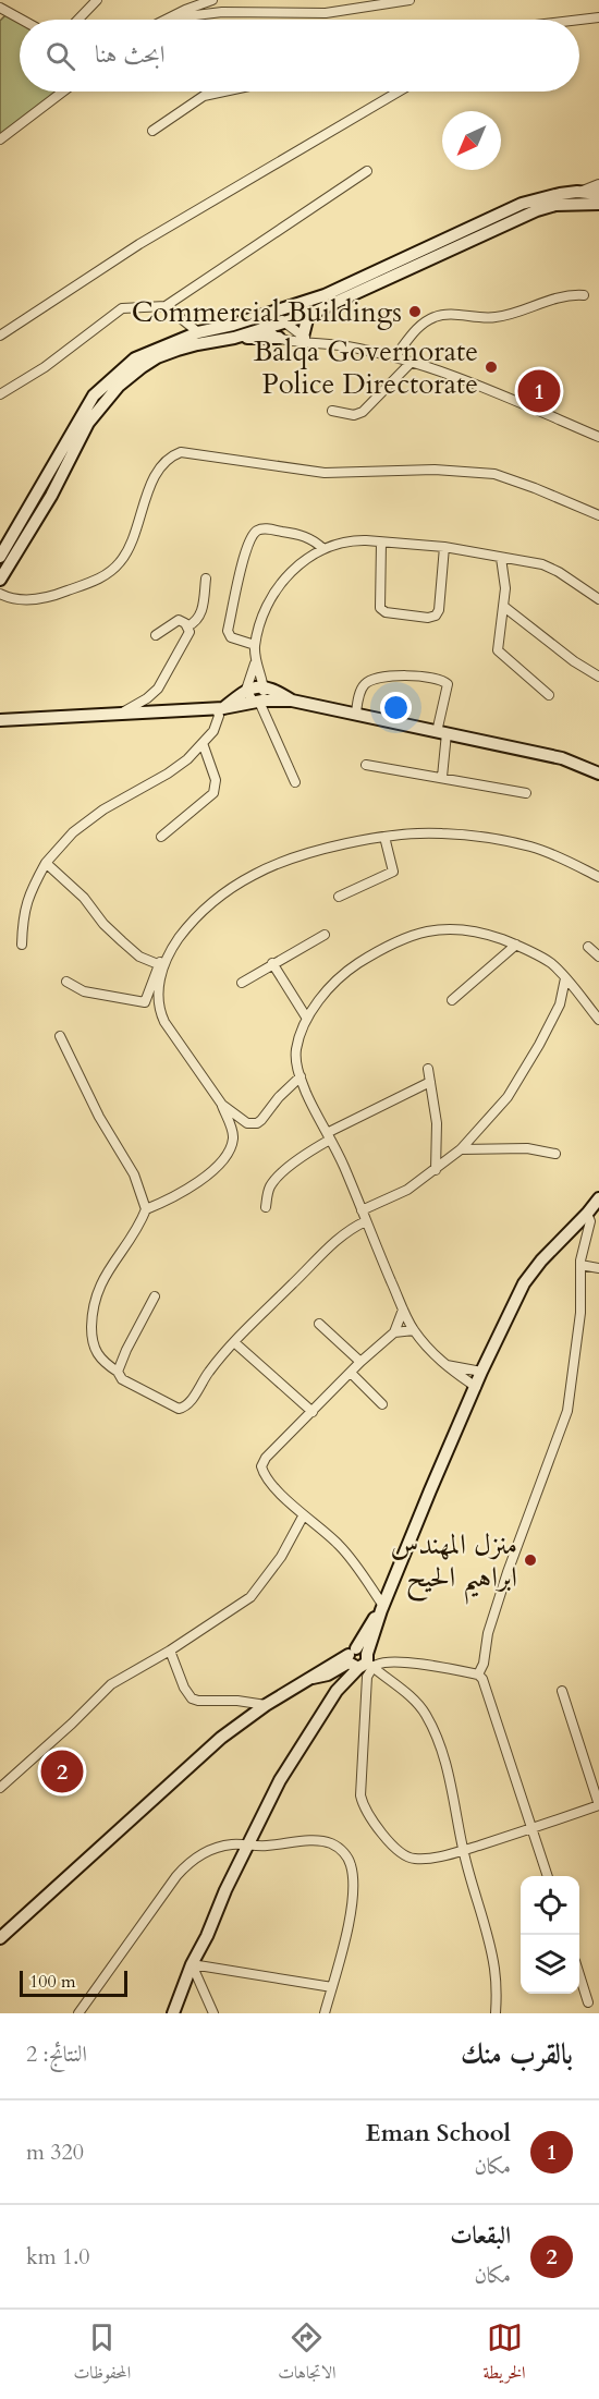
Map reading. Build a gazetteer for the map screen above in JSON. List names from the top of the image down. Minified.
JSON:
{"places":["Commercial Buildings","Balqa Governorate Police Directorate","منزل المهندس ابراهيم الحيح"],"scale_bar":"100 m","north":"bottom left","page":{"search":"ابحث هنا","pins":["1","2"],"scale":"100 m","heading":["بالقرب منك","النتائج: 2"],"list":[{"mark":"1","name":"Eman School","note":"مكان","value":"320 m"},{"mark":"2","name":"البقعات","note":"مكان","value":"1.0 km"}],"nav":["الخريطة","الاتجاهات","المحفوظات"]}}
